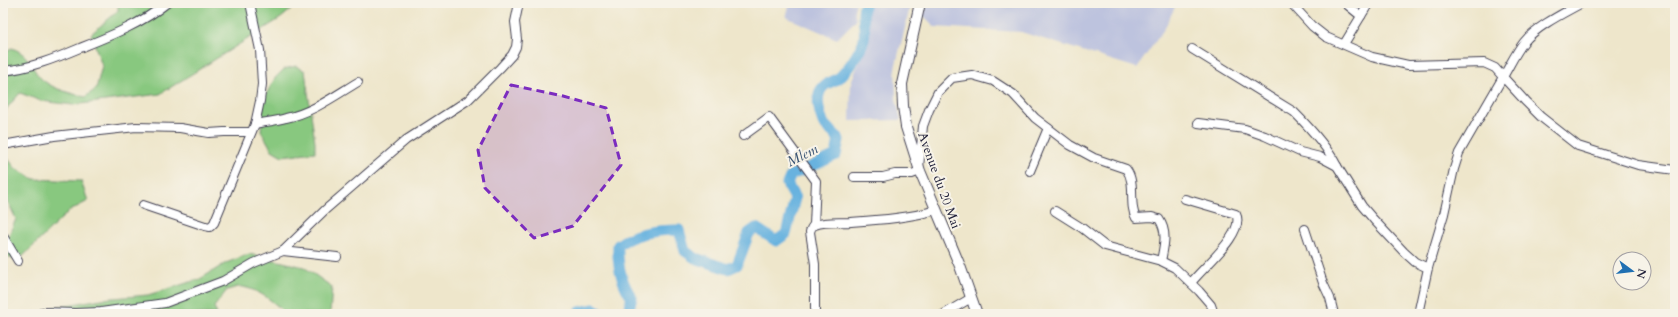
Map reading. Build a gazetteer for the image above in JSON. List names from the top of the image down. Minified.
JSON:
{"streets":{"main road":["Avenue du 20 Mai"]},"water":["Mlem"],"north":"right"}
